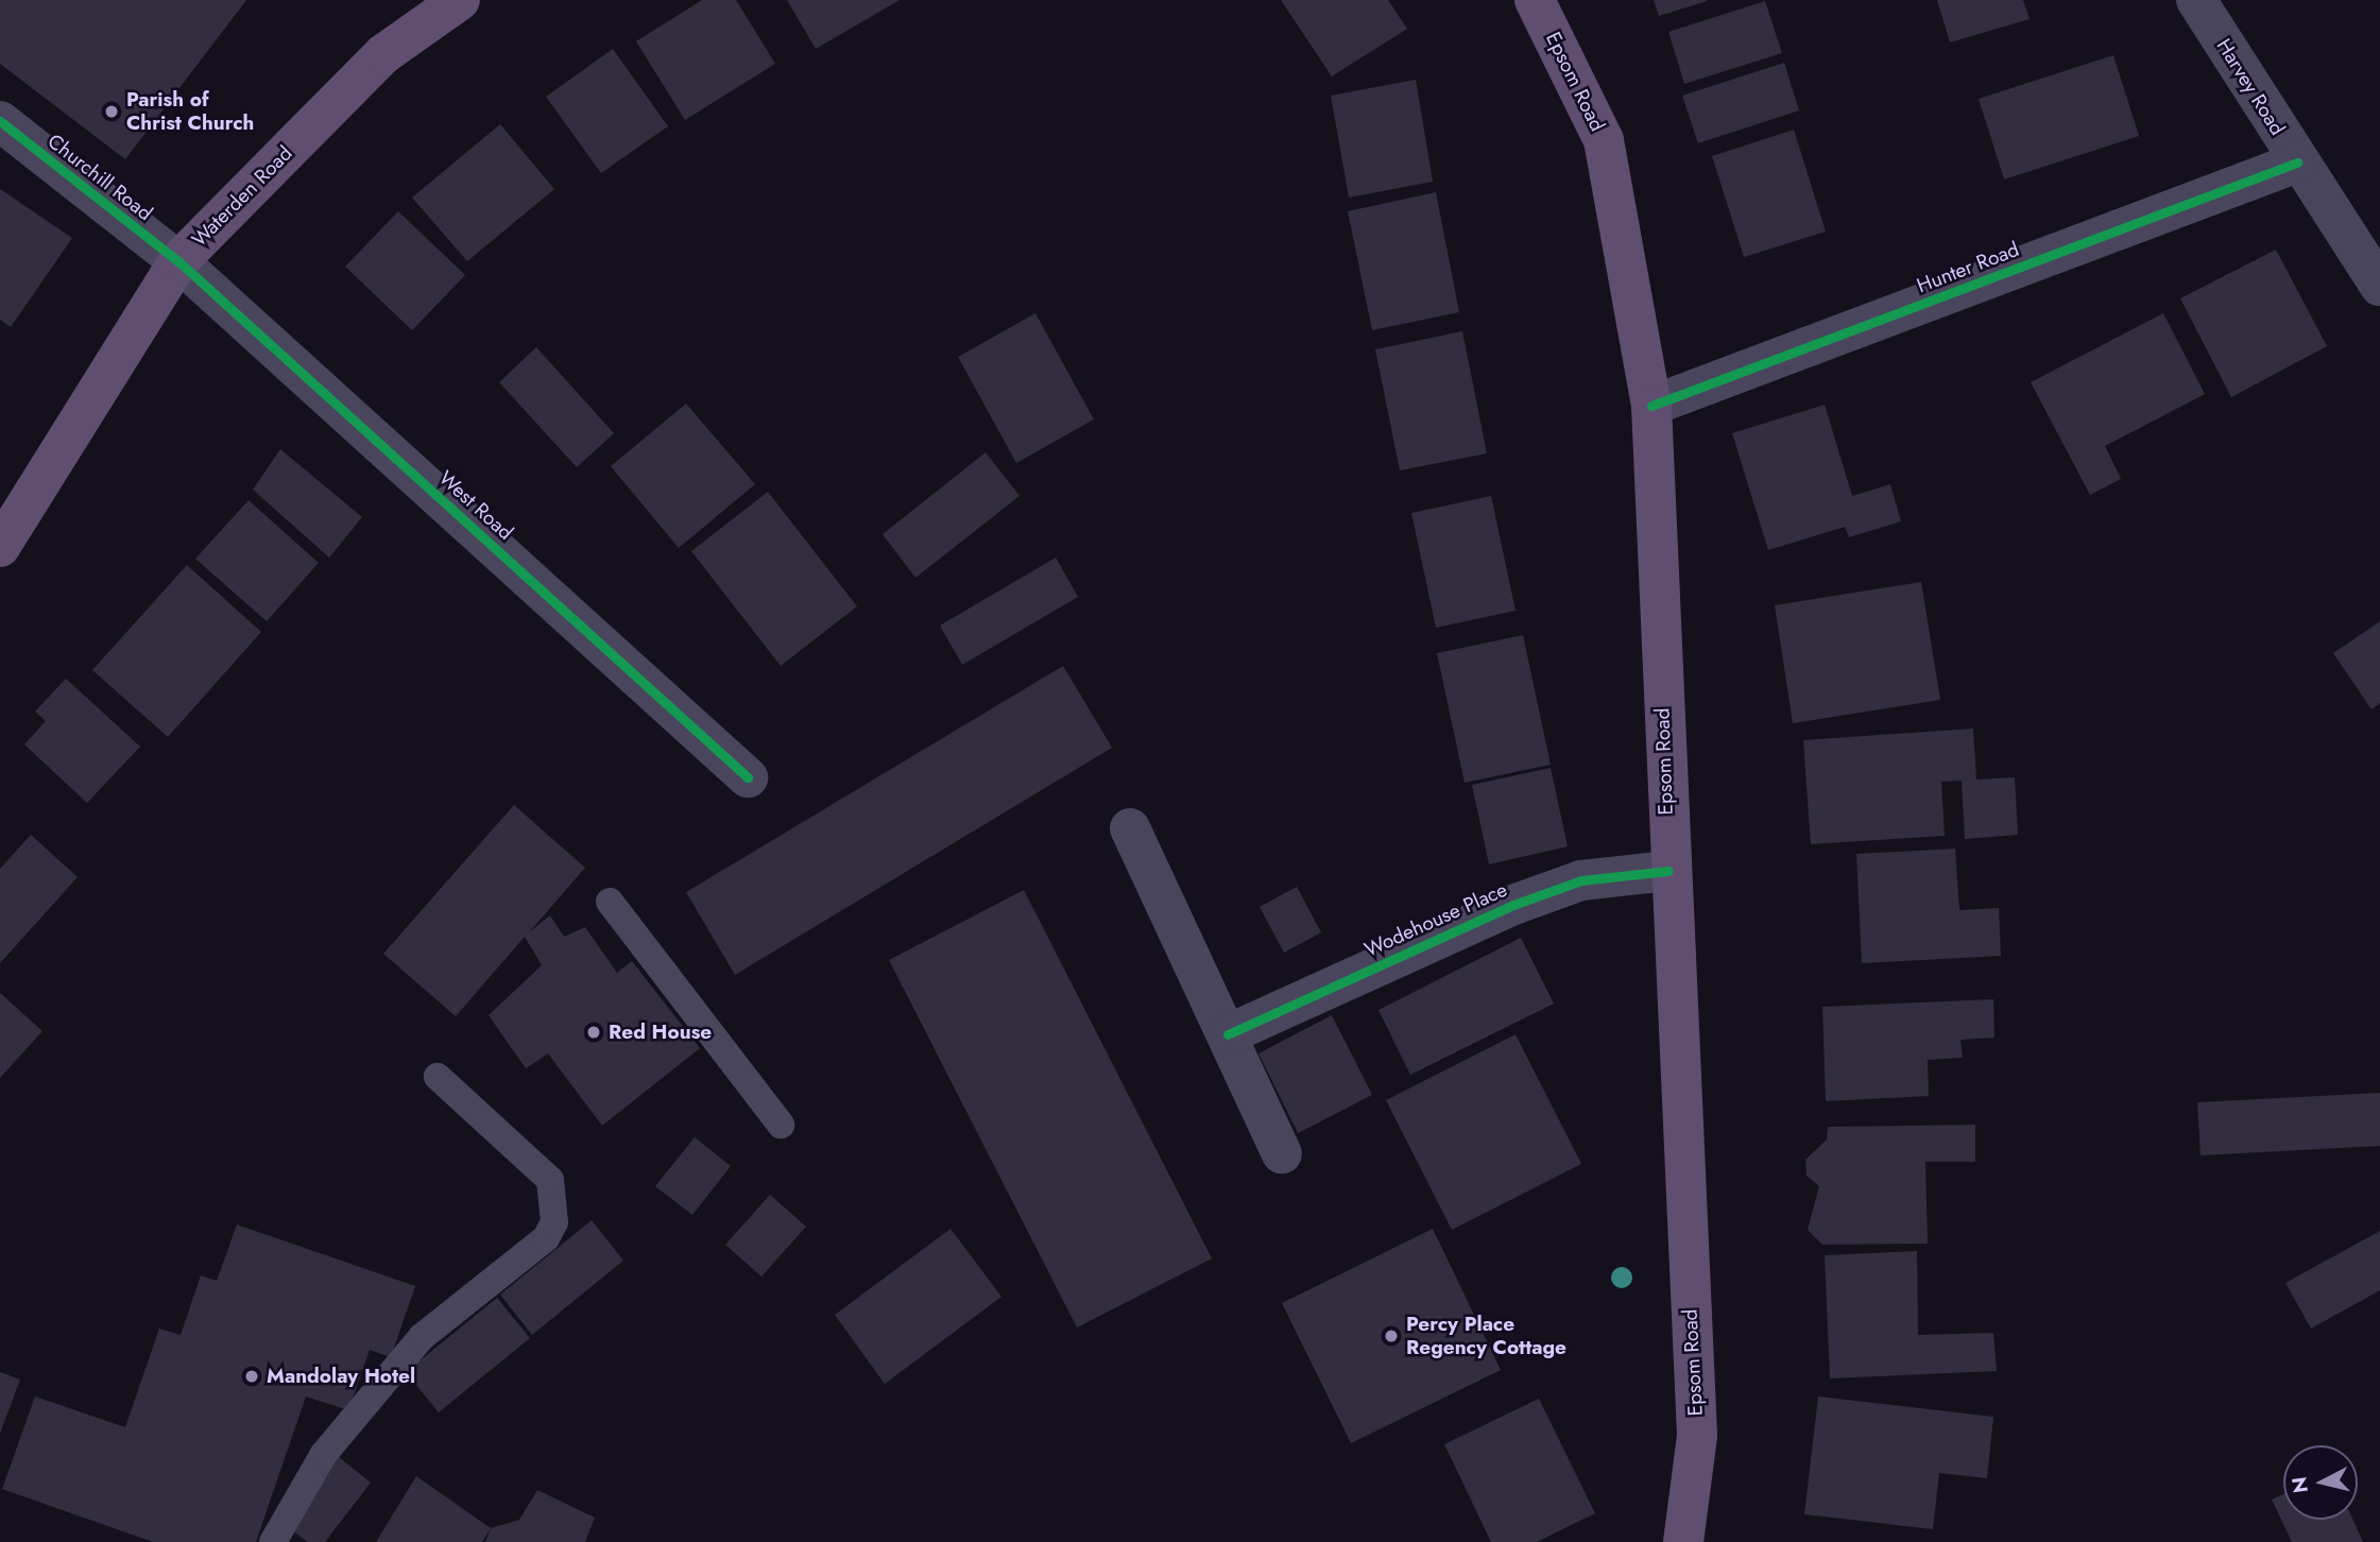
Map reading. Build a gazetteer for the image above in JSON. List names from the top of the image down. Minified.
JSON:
{"streets":{"main road":["Epsom Road","Waterden Road"],"street":["Harvey Road","Churchill Road","Hunter Road","West Road","Wodehouse Place"]},"crossings":[["Epsom Road","Hunter Road"],["Epsom Road","Wodehouse Place"],["Harvey Road","Hunter Road"],["Churchill Road","Waterden Road"],["Churchill Road","West Road"],["Waterden Road","West Road"]],"places":["Parish of Christ Church","Red House","Percy Place Regency Cottage","Mandolay Hotel"],"north":"left"}
